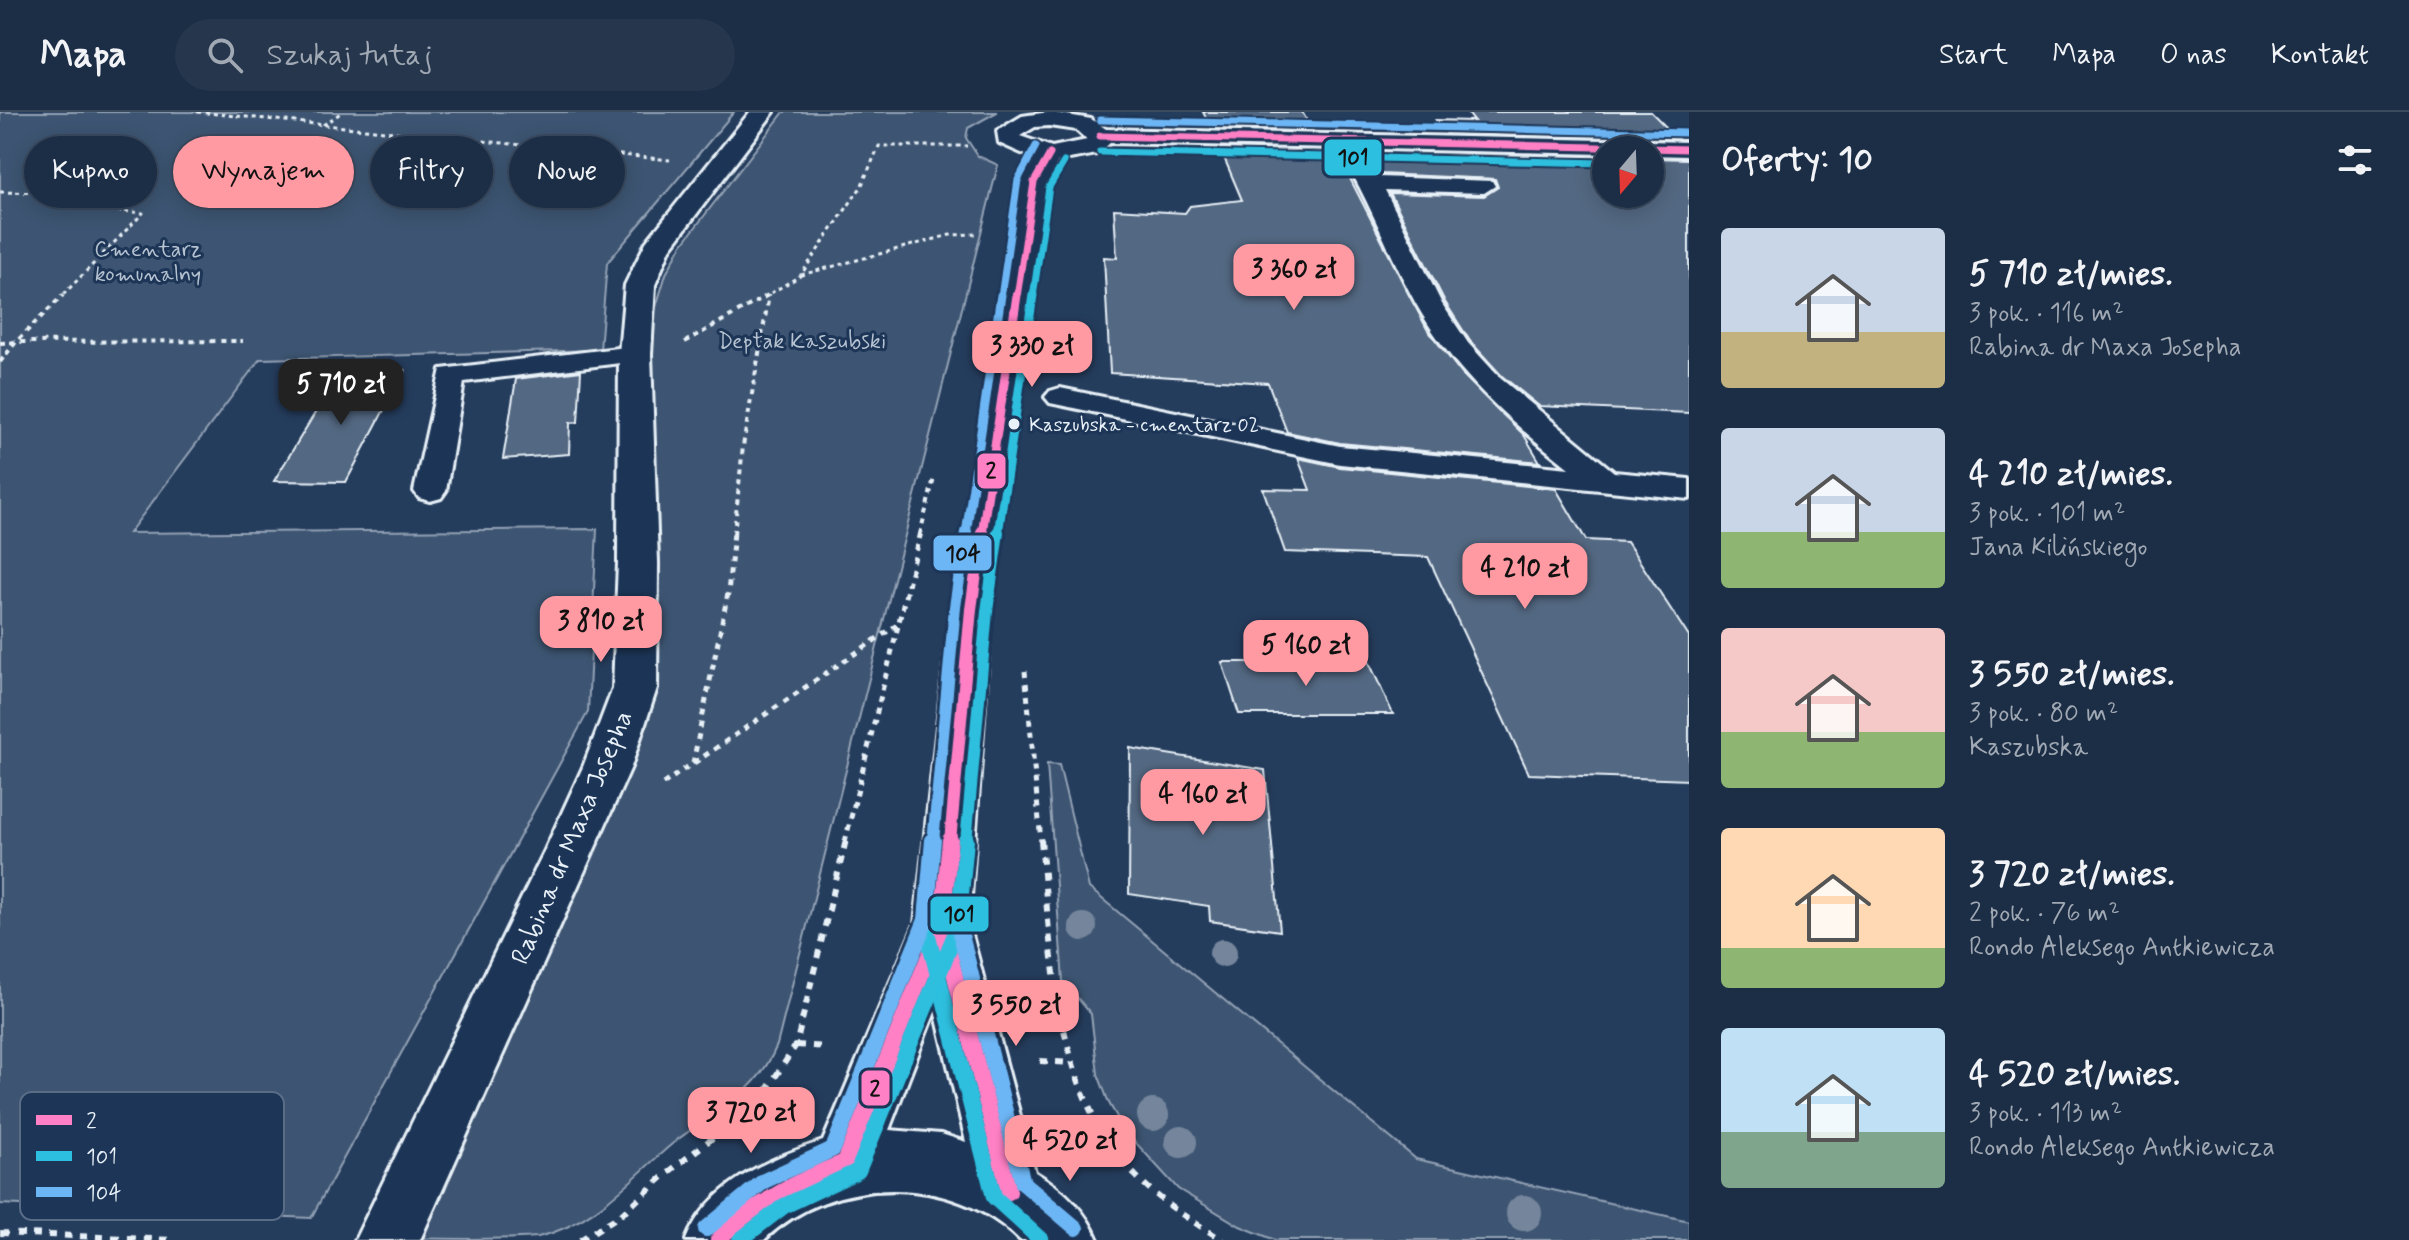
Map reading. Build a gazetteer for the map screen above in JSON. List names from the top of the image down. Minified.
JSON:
{"streets":{"street":["Rabina dr Maxa Josepha"]},"parks":["Cmentarz komunalny","Deptak Kaszubski"],"places":["Kaszubska - cmentarz 02"],"lines":["transit line 104","transit line 2","transit line 101"],"legend":["2","101","104"],"north":"bottom","page":{"header":"Mapa","search":"Szukaj tutaj","nav":["Start","Mapa","O nas","Kontakt"],"heading":"Oferty: 10","chip":["Kupno","Wynajem","Filtry","Nowe"],"list":[{"name":"5 710 zł/mies.","note":"3 pok. · 116 m² · Rabina dr Maxa Josepha"},{"name":"4 210 zł/mies.","note":"3 pok. · 101 m² · Jana Kilińskiego"},{"name":"3 550 zł/mies.","note":"3 pok. · 80 m² · Kaszubska"},{"name":"3 720 zł/mies.","note":"2 pok. · 76 m² · Rondo Aleksego Antkiewicza"},{"name":"4 520 zł/mies.","note":"3 pok. · 113 m² · Rondo Aleksego Antkiewicza"}],"price":["3 360 zł","3 330 zł","5 710 zł","4 210 zł","3 810 zł","5 160 zł","4 160 zł","3 550 zł","3 720 zł","4 520 zł"]}}
